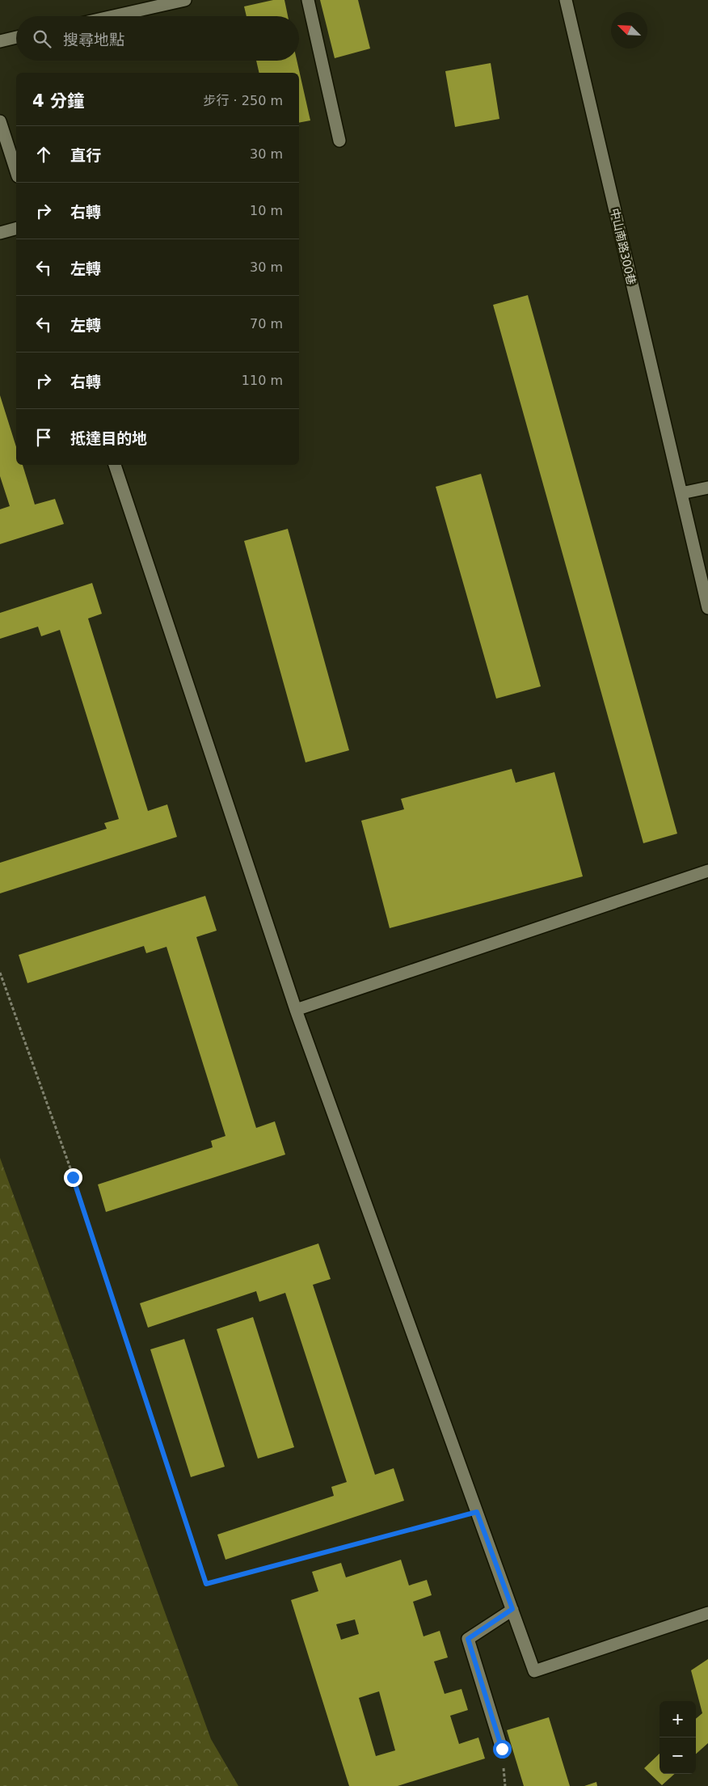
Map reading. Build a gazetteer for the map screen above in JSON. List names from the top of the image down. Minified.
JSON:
{"streets":{"street":["中山南路300巷"]},"north":"top left","page":{"search":"搜尋地點","heading":["4 分鐘","步行 · 250 m"],"list":[["直行","30 m"],["右轉","10 m"],["左轉","30 m"],["左轉","70 m"],["右轉","110 m"],"抵達目的地"],"map_buttons":["+","−"]}}
